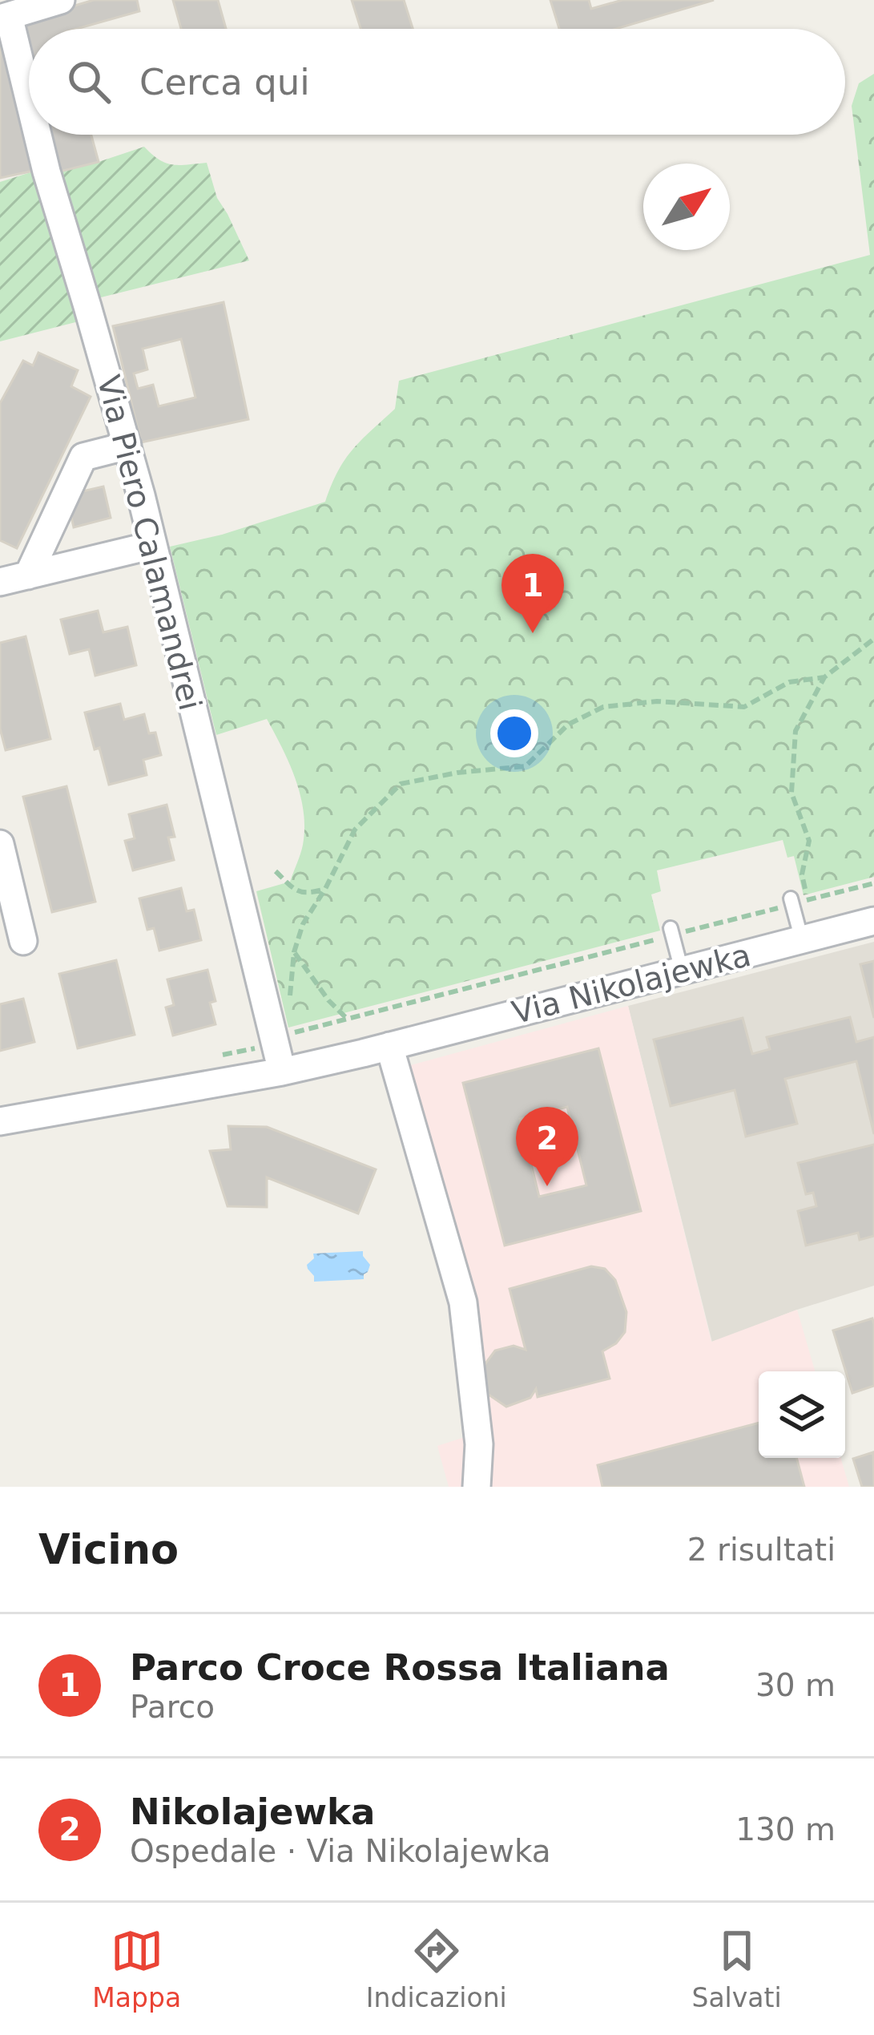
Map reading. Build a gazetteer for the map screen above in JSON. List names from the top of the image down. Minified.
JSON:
{"streets":{"street":["Via Piero Calamandrei","Via Nikolajewka"]},"crossings":[["Via Piero Calamandrei","Via Nikolajewka"]],"north":"top right","page":{"search":"Cerca qui","pins":["1","2"],"heading":["Vicino","2 risultati"],"list":[{"mark":"1","name":"Parco Croce Rossa Italiana","note":"Parco","value":"30 m"},{"mark":"2","name":"Nikolajewka","note":"Ospedale · Via Nikolajewka","value":"130 m"}],"nav":["Mappa","Indicazioni","Salvati"]}}
